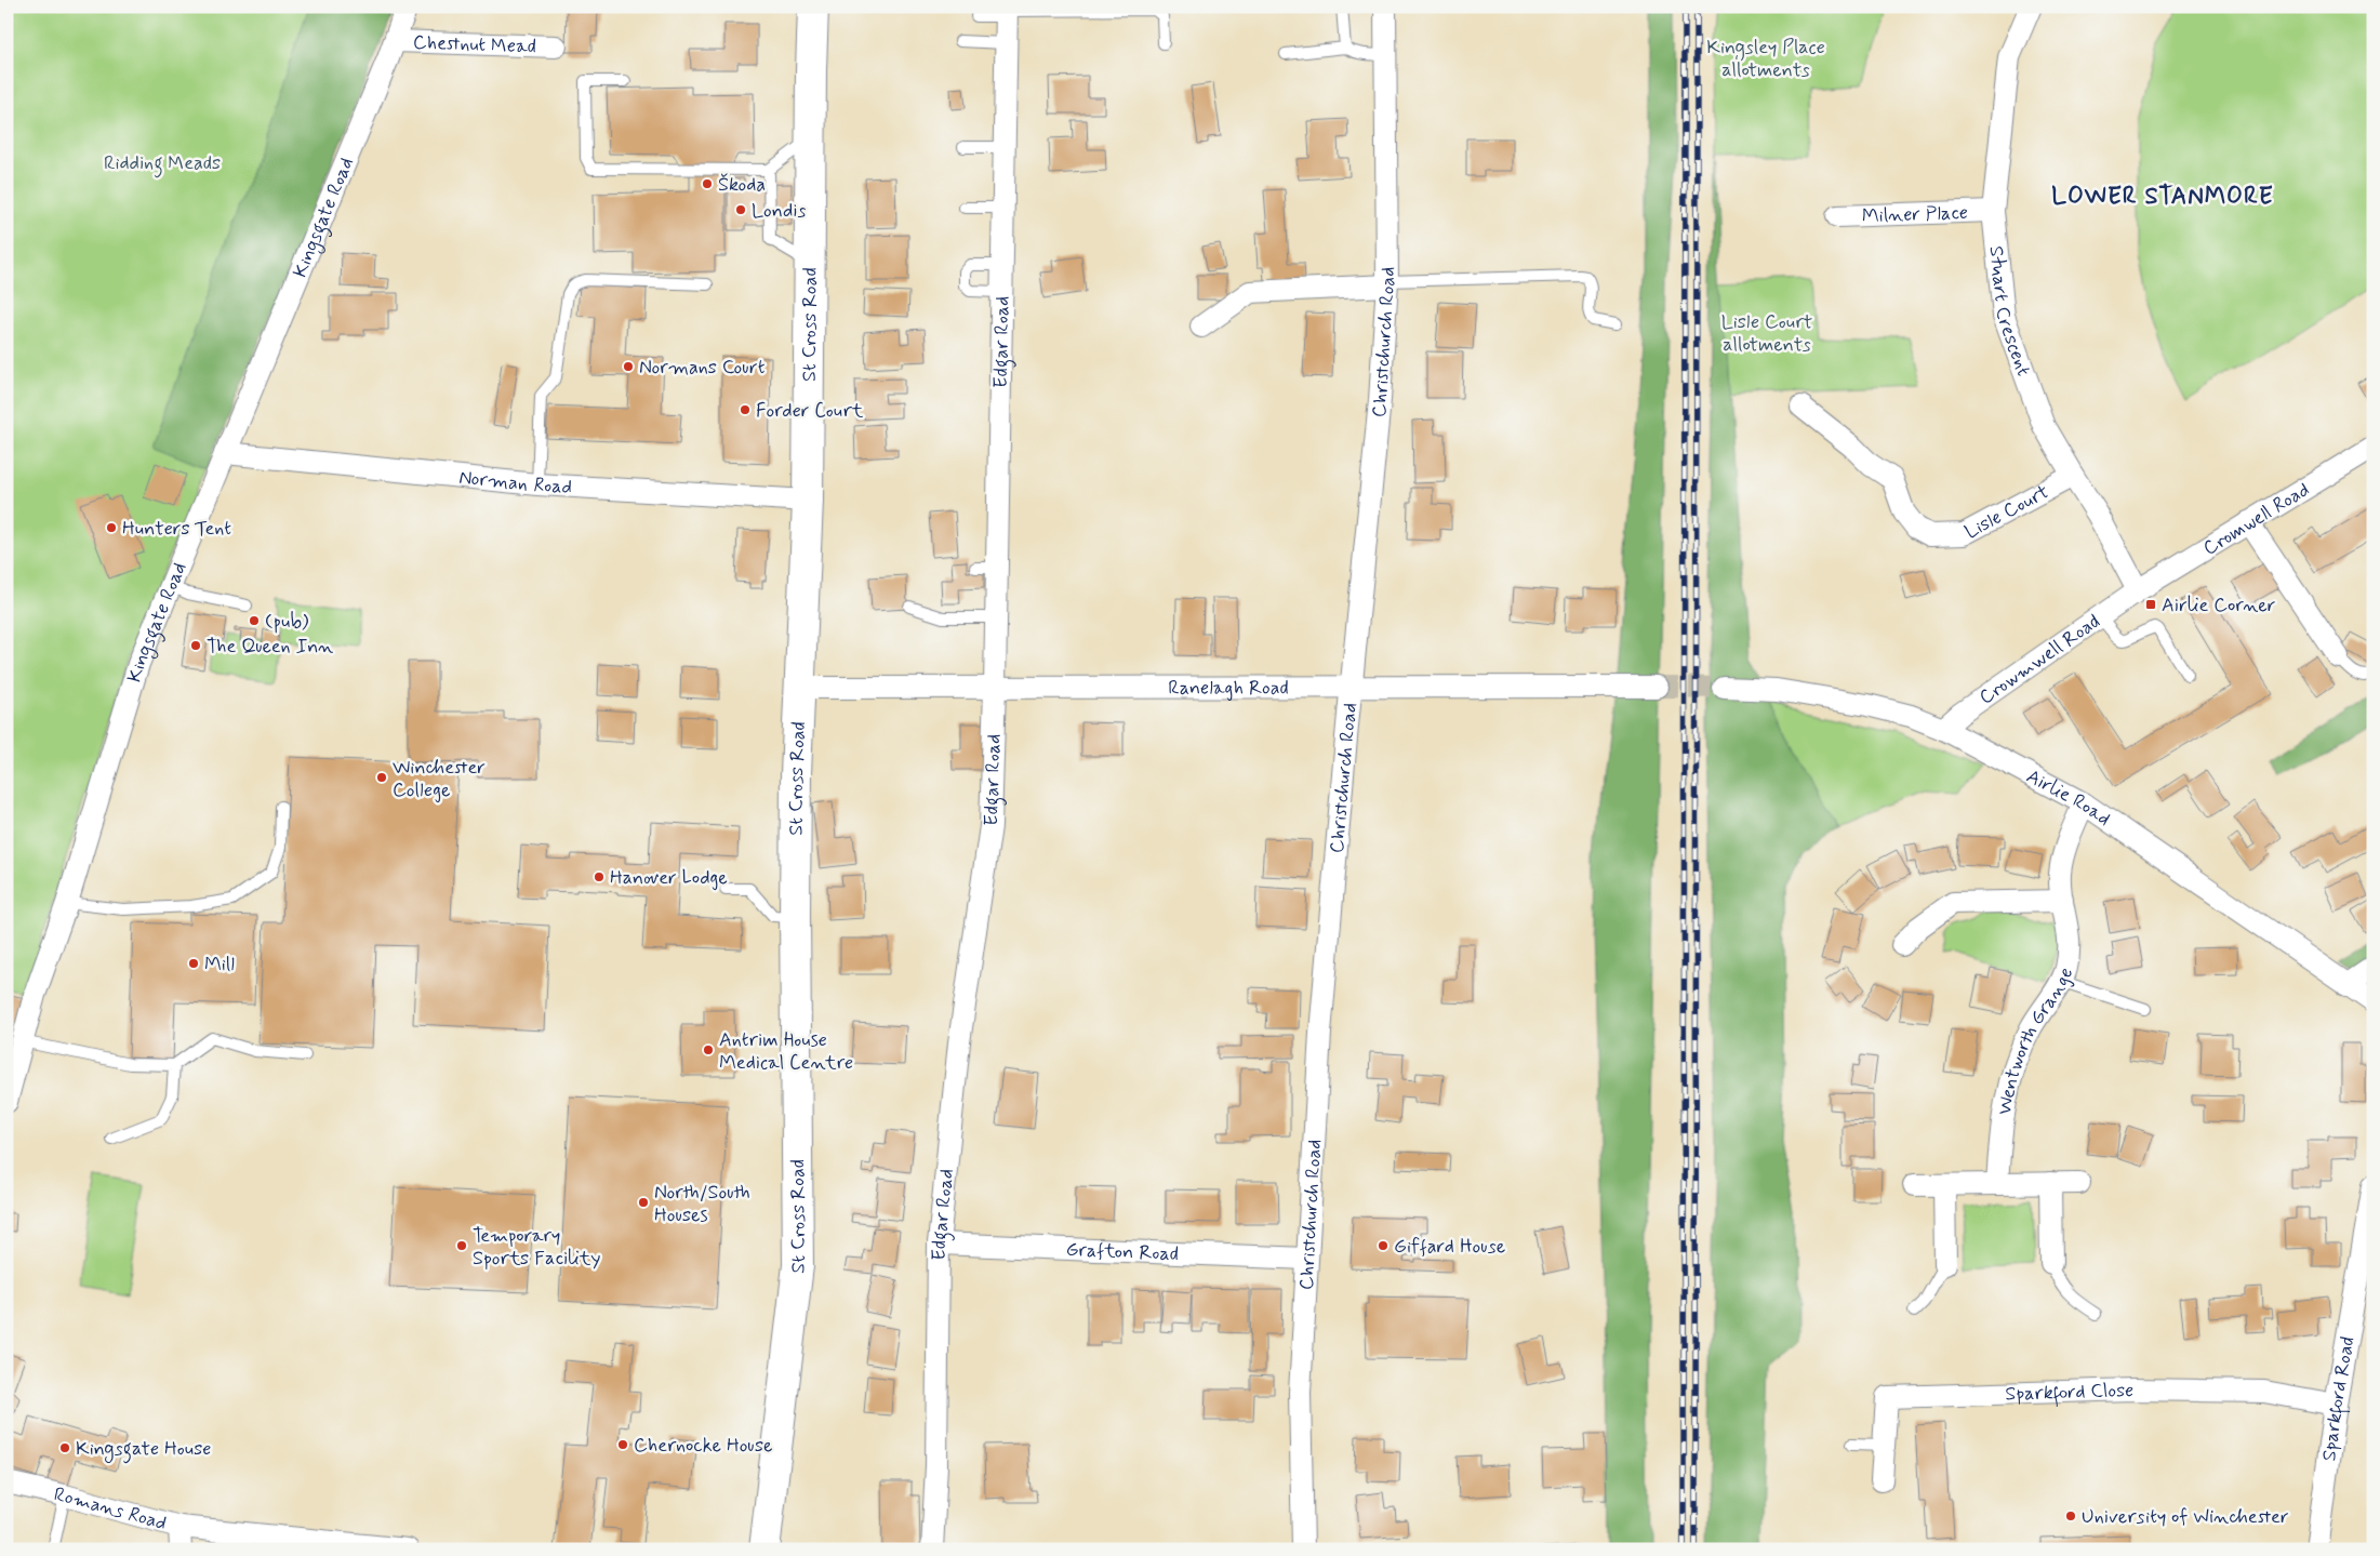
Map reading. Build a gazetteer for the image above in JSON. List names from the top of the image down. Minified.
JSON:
{"streets":{"main road":["St Cross Road"],"street":["Chestnut Mead","Milner Place","Kingsgate Road","Stuart Crescent","Edgar Road","Christchurch Road","Norman Road","Lisle Court","Cromwell Road","Crowmwell Road","Ranelagh Road","Airlie Road","Wentworth Grange","Grafton Road","Sparkford Close","Sparkford Road","Romans Road"]},"crossings":[["Chestnut Mead","Kingsgate Road"],["Milner Place","Stuart Crescent"],["Kingsgate Road","Norman Road"],["Stuart Crescent","Lisle Court"],["Stuart Crescent","Cromwell Road"],["Stuart Crescent","Crowmwell Road"],["St Cross Road","Norman Road"],["St Cross Road","Ranelagh Road"],["Edgar Road","Ranelagh Road"],["Edgar Road","Grafton Road"],["Christchurch Road","Ranelagh Road"],["Christchurch Road","Grafton Road"],["Cromwell Road","Crowmwell Road"],["Crowmwell Road","Airlie Road"],["Airlie Road","Wentworth Grange"],["Sparkford Close","Sparkford Road"]],"districts":["LOWER STANMORE"],"parks":["Kingsley Place allotments","Ridding Meads","Lisle Court allotments"],"places":{"other":["Škoda","Londis","Normans Court","Forder Court","Hunters Tent","(pub)","The Queen Inn","Winchester College","Hanover Lodge","Mill","Antrim House Medical Centre","North/South Houses","Temporary Sports Facility","Giffard House","Chernocke House","Kingsgate House","University of Winchester"],"transit":["Airlie Corner"]}}
